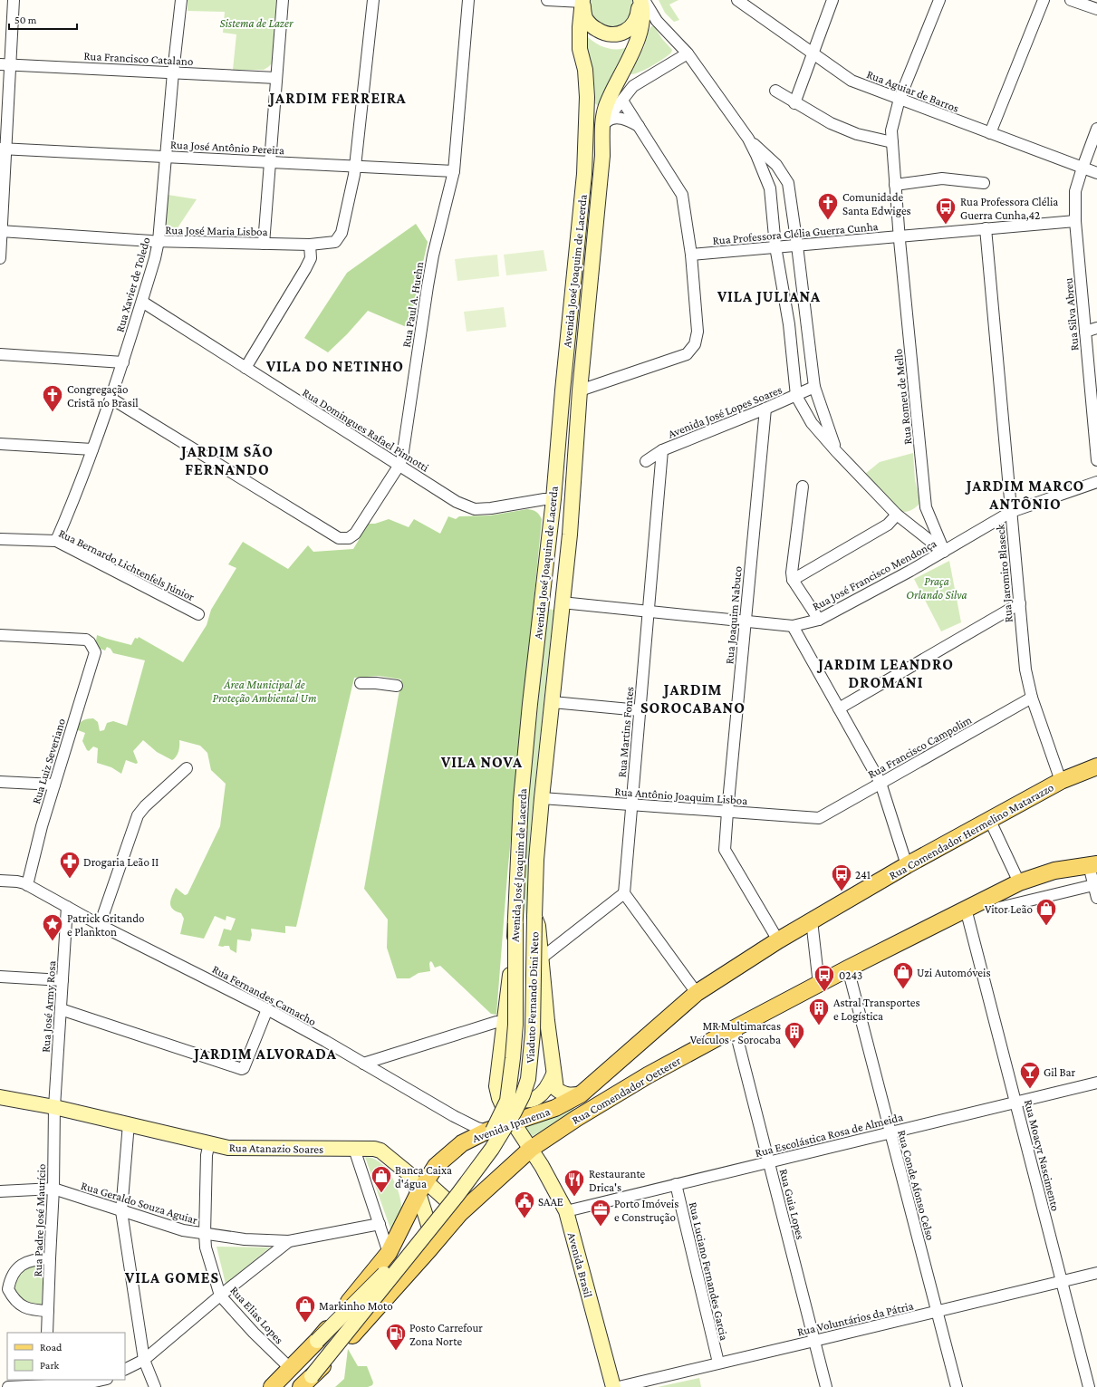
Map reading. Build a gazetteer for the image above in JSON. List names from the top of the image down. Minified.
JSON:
{"streets":{"main road":["Avenida José Joaquim de Lacerda","Rua Comendador Hermelino Matarazzo","Viaduto Fernando Dini Neto","Rua Comendador Oetterer","Avenida Ipanema","Rua Atanazio Soares","Avenida Brasil"],"street":["Rua Francisco Catalano","Rua Aguiar de Barros","Rua José Antônio Pereira","Rua José Maria Lisboa","Rua Professora Clélia Guerra Cunha","Rua Xavier de Toledo","Rua Paul A. Huehn","Rua Silva Abreu","Rua Romeu de Mello","Avenida José Lopes Soares","Rua Domingues Rafael Pinnotti","Rua Bernardo Lichtenfels Júnior","Rua Jaromiro Blaseck","Rua José Francisco Mendonça","Rua Joaquim Nabuco","Rua Martins Fontes","Rua Francisco Campolim","Rua Luiz Severiano","Rua Antônio Joaquim Lisboa","Rua Fernandes Camacho","Rua José Army Rosa","Rua Escolástica Rosa de Almeida","Rua Moacyr Nascimento","Rua Conde Afonso Celso","Rua Geraldo Souza Aguiar","Rua Guia Lopes","Rua Padre José Maurício","Rua Luciano Fernandes Garcia","Rua Elias Lopes","Rua Voluntários da Pátria"]},"crossings":[["Rua Francisco Catalano","Rua Xavier de Toledo"],["Rua Aguiar de Barros","Rua Silva Abreu"],["Rua Aguiar de Barros","Rua Romeu de Mello"],["Rua José Antônio Pereira","Rua José Maria Lisboa"],["Rua José Antônio Pereira","Rua Xavier de Toledo"],["Rua José Antônio Pereira","Rua Paul A. Huehn"],["Rua José Maria Lisboa","Rua Xavier de Toledo"],["Rua Professora Clélia Guerra Cunha","Rua Silva Abreu"],["Rua Professora Clélia Guerra Cunha","Rua Romeu de Mello"],["Rua Professora Clélia Guerra Cunha","Rua Jaromiro Blaseck"],["Avenida José Joaquim de Lacerda","Rua Domingues Rafael Pinnotti"],["Avenida José Joaquim de Lacerda","Rua José Francisco Mendonça"],["Avenida José Joaquim de Lacerda","Rua Antônio Joaquim Lisboa"],["Avenida José Joaquim de Lacerda","Rua Comendador Hermelino Matarazzo"],["Avenida José Joaquim de Lacerda","Viaduto Fernando Dini Neto"],["Avenida José Joaquim de Lacerda","Rua Comendador Oetterer"],["Avenida José Joaquim de Lacerda","Avenida Ipanema"],["Avenida José Joaquim de Lacerda","Avenida Brasil"],["Rua Xavier de Toledo","Rua Paul A. Huehn"],["Rua Xavier de Toledo","Rua Domingues Rafael Pinnotti"],["Rua Xavier de Toledo","Rua Bernardo Lichtenfels Júnior"],["Rua Paul A. Huehn","Rua Domingues Rafael Pinnotti"],["Rua Romeu de Mello","Rua José Francisco Mendonça"],["Avenida José Lopes Soares","Rua Joaquim Nabuco"],["Avenida José Lopes Soares","Rua Martins Fontes"],["Rua Jaromiro Blaseck","Rua José Francisco Mendonça"],["Rua Jaromiro Blaseck","Rua Francisco Campolim"],["Rua Jaromiro Blaseck","Rua Comendador Hermelino Matarazzo"],["Rua José Francisco Mendonça","Rua Joaquim Nabuco"],["Rua José Francisco Mendonça","Rua Martins Fontes"],["Rua Joaquim Nabuco","Rua Antônio Joaquim Lisboa"],["Rua Joaquim Nabuco","Rua Comendador Hermelino Matarazzo"],["Rua Martins Fontes","Rua Antônio Joaquim Lisboa"],["Rua Francisco Campolim","Rua Antônio Joaquim Lisboa"],["Rua Luiz Severiano","Rua Fernandes Camacho"],["Rua Comendador Hermelino Matarazzo","Avenida Ipanema"],["Rua Fernandes Camacho","Rua José Army Rosa"],["Rua Fernandes Camacho","Avenida Ipanema"],["Viaduto Fernando Dini Neto","Avenida Ipanema"],["Rua José Army Rosa","Rua Atanazio Soares"],["Rua José Army Rosa","Rua Padre José Maurício"],["Rua Comendador Oetterer","Rua Moacyr Nascimento"],["Rua Comendador Oetterer","Rua Conde Afonso Celso"],["Rua Comendador Oetterer","Rua Guia Lopes"],["Rua Comendador Oetterer","Avenida Brasil"],["Avenida Ipanema","Rua Atanazio Soares"],["Avenida Ipanema","Rua Elias Lopes"],["Rua Escolástica Rosa de Almeida","Rua Moacyr Nascimento"],["Rua Escolástica Rosa de Almeida","Rua Conde Afonso Celso"],["Rua Escolástica Rosa de Almeida","Rua Guia Lopes"],["Rua Escolástica Rosa de Almeida","Avenida Brasil"],["Rua Escolástica Rosa de Almeida","Rua Luciano Fernandes Garcia"],["Rua Atanazio Soares","Rua Padre José Maurício"],["Rua Atanazio Soares","Rua Elias Lopes"],["Rua Moacyr Nascimento","Rua Voluntários da Pátria"],["Rua Conde Afonso Celso","Rua Voluntários da Pátria"],["Rua Geraldo Souza Aguiar","Rua Padre José Maurício"],["Rua Geraldo Souza Aguiar","Rua Elias Lopes"],["Rua Guia Lopes","Rua Voluntários da Pátria"],["Rua Luciano Fernandes Garcia","Rua Voluntários da Pátria"]],"districts":["JARDIM FERREIRA","VILA JULIANA","VILA DO NETINHO","JARDIM SÃO FERNANDO","JARDIM MARCO ANTÔNIO","JARDIM LEANDRO DROMANI","JARDIM SOROCABANO","VILA NOVA","JARDIM ALVORADA","VILA GOMES"],"parks":["Sistema de Lazer","Praça Orlando Silva","Área Municipal de Proteção Ambiental Um"],"places":{"church":["Comunidade Santa Edwiges","Congregação Cristã no Brasil"],"bus stop":["Rua Professora Clélia Guerra Cunha,42","241","0243"],"pharmacy":["Drogaria Leão II"],"shop":["Vitor Leão","Uzi Automóveis","Banca Caixa d'água","Markinho Moto"],"place":["Patrick Gritando e Plankton"],"building":["Astral Transportes e Logística","MR Multimarcas Veículos - Sorocaba"],"bar":["Gil Bar"],"restaurant":["Restaurante Drica's"],"public building":["SAAE"],"office":["Porto Imóveis e Construção"],"fuel station":["Posto Carrefour Zona Norte"]},"legend":["Road","Park"],"scale_bar":"50 m"}
